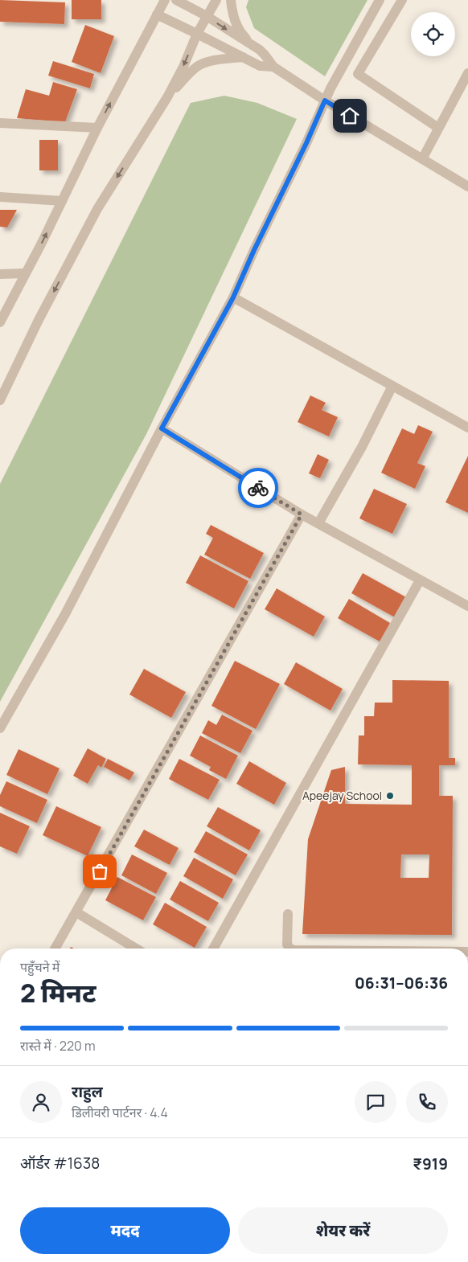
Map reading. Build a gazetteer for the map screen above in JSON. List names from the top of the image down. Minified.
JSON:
{"places":["Apeejay School"],"page":{"heading":["2 मिनट","पहुँचने में","06:31–06:36"],"panel":["राहुल","डिलीवरी पार्टनर · 4.4","ऑर्डर #1638","₹919"],"bar":"रास्ते में · 220 m","buttons":["मदद","शेयर करें"]}}
